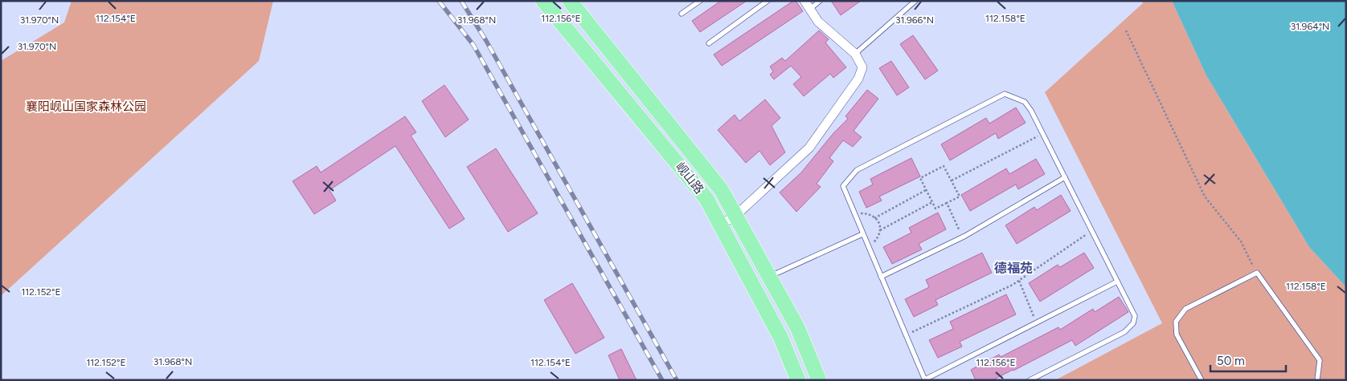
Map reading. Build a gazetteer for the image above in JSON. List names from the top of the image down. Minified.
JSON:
{"streets":{"highway":["岘山路"]},"districts":["德福苑"],"parks":["襄阳岘山国家森林公园"],"scale_bar":"50 m","coordinates":["112.154°E","112.156°E","112.158°E","31.970°N","31.968°N","31.966°N","31.964°N","112.152°E"]}
